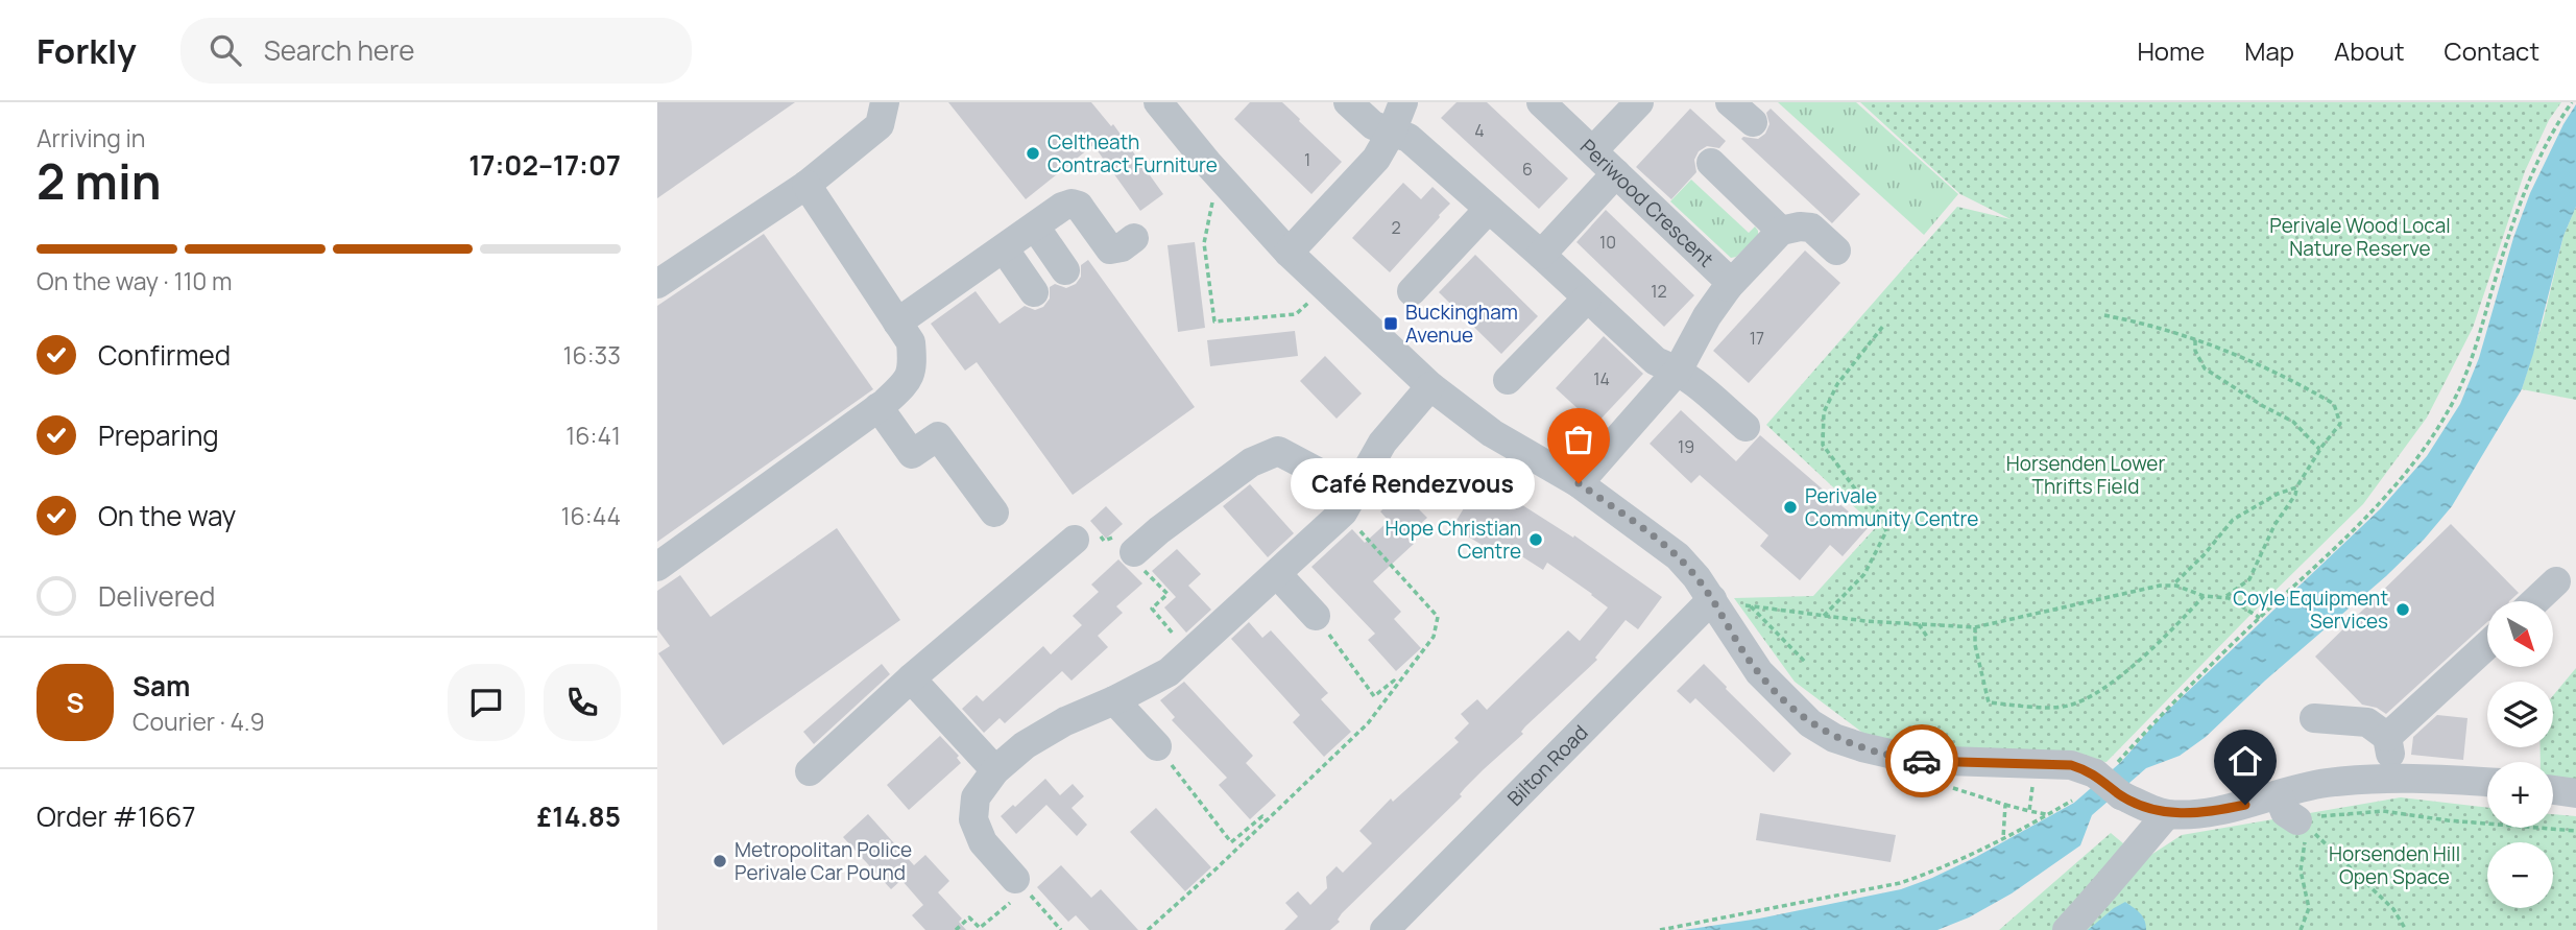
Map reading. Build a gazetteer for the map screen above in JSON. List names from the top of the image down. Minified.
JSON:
{"streets":{"street":["Periwood Crescent","Bilton Road"]},"parks":["Perivale Wood Local Nature Reserve","Horsenden Lower Thrifts Field","Horsenden Hill Open Space"],"places":{"other":["Celtheath Contract Furniture","Café Rendezvous","Perivale Community Centre","Hope Christian Centre","Coyle Equipment Services","Metropolitan Police Perivale Car Pound"],"transit":["Buckingham Avenue"]},"house_numbers":["4","1","6","2","10","12","17","14","19"],"north":"bottom right","page":{"header":"Forkly","search":"Search here","nav":["Home","Map","About","Contact"],"heading":["2 min","Arriving in","17:02–17:07"],"panel":["Sam","Courier · 4.9","Order #1667","£14.85"],"bar":"On the way · 110 m","list":[["Confirmed","16:33"],["Preparing","16:41"],["On the way","16:44"],"Delivered"],"bubble":"Café Rendezvous","map_buttons":["+","−"],"round":"S"}}
